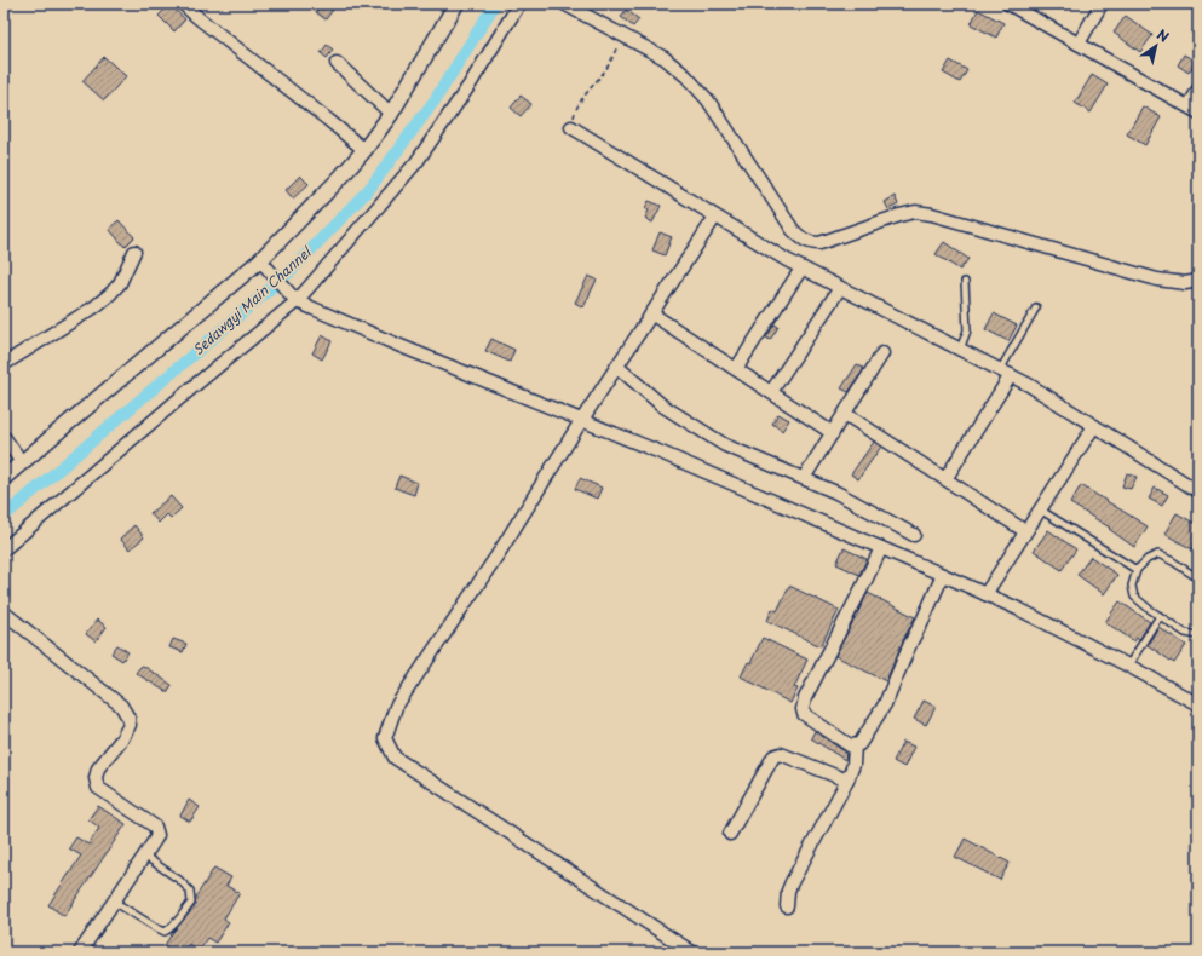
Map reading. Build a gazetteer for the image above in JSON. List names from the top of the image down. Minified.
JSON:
{"water":["Sedawgyi Main Channel"],"north":"top right"}
